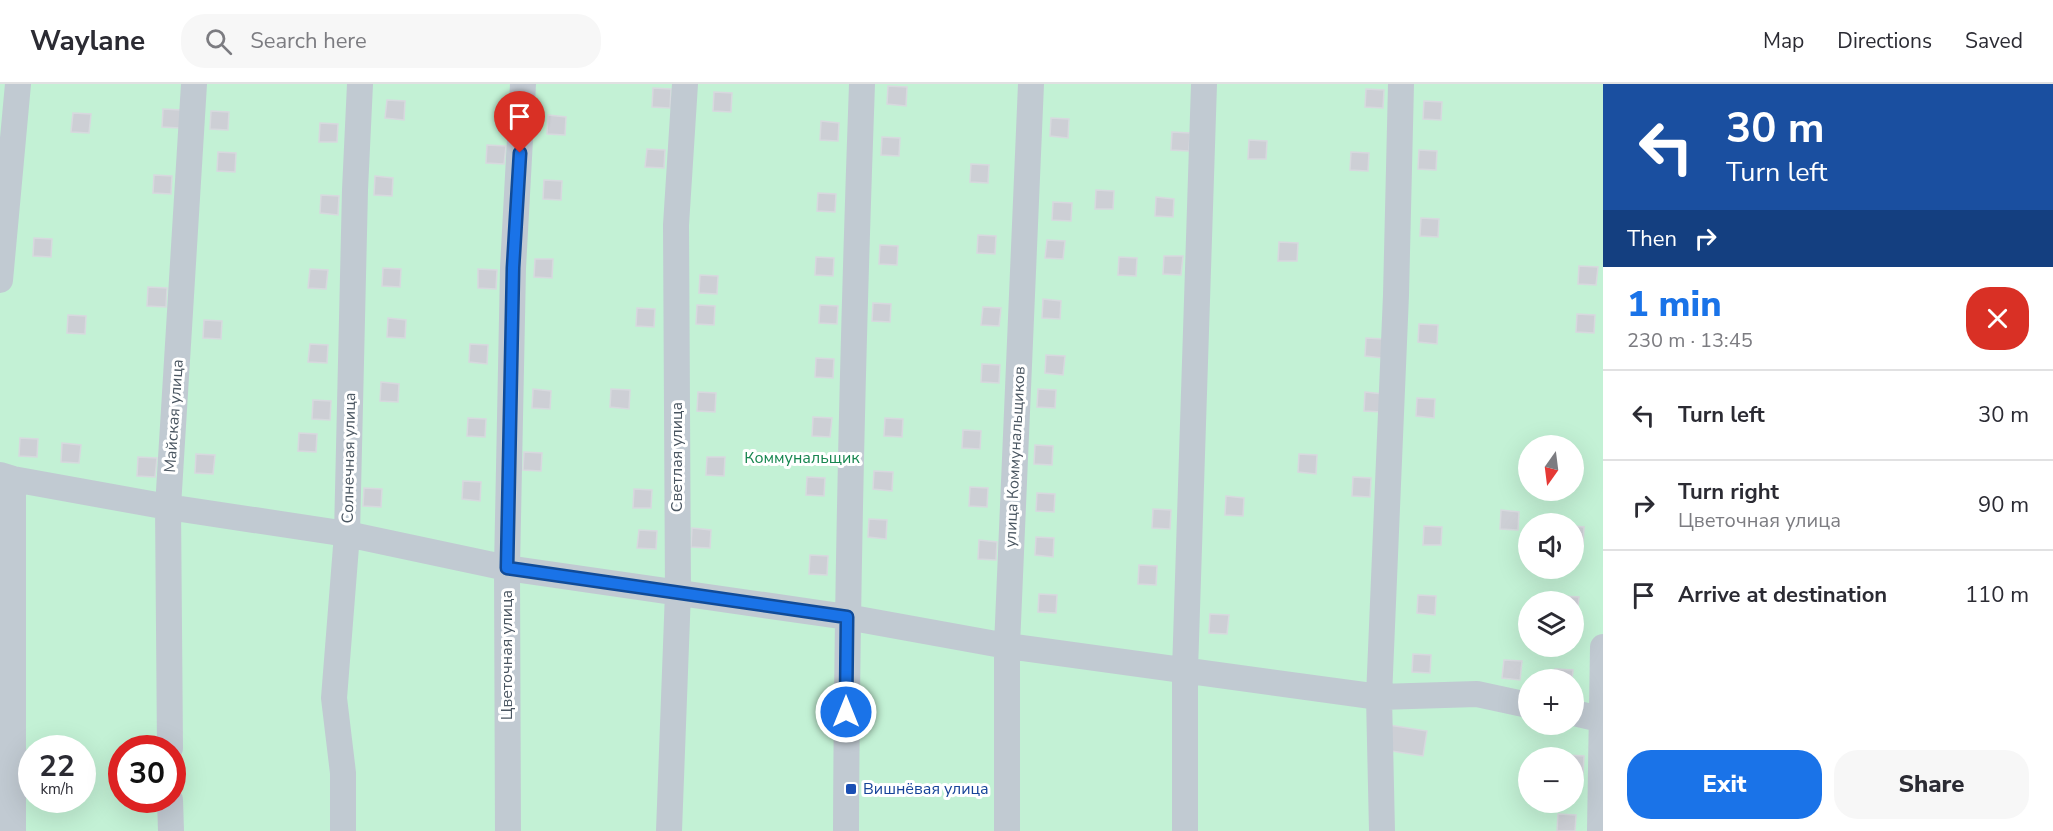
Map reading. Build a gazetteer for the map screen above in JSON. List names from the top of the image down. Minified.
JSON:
{"streets":{"street":["Майская улица","Светлая улица","улица Коммунальщиков","Солнечная улица","Цветочная улица"]},"parks":["Коммунальщик"],"places":{"transit":["Вишнёвая улица"]},"north":"bottom","page":{"header":"Waylane","search":"Search here","nav":["Map","Directions","Saved"],"turn":["30 m","Turn left"],"then":"Then","heading":["1 min","230 m · 13:45"],"list":[{"name":"Turn left","value":"30 m"},{"name":"Turn right","note":"Цветочная улица","value":"90 m"},{"name":"Arrive at destination","value":"110 m"}],"map_buttons":["+","−"],"speed":"22 km/h","limit":"30","buttons":["Exit","Share"]}}
